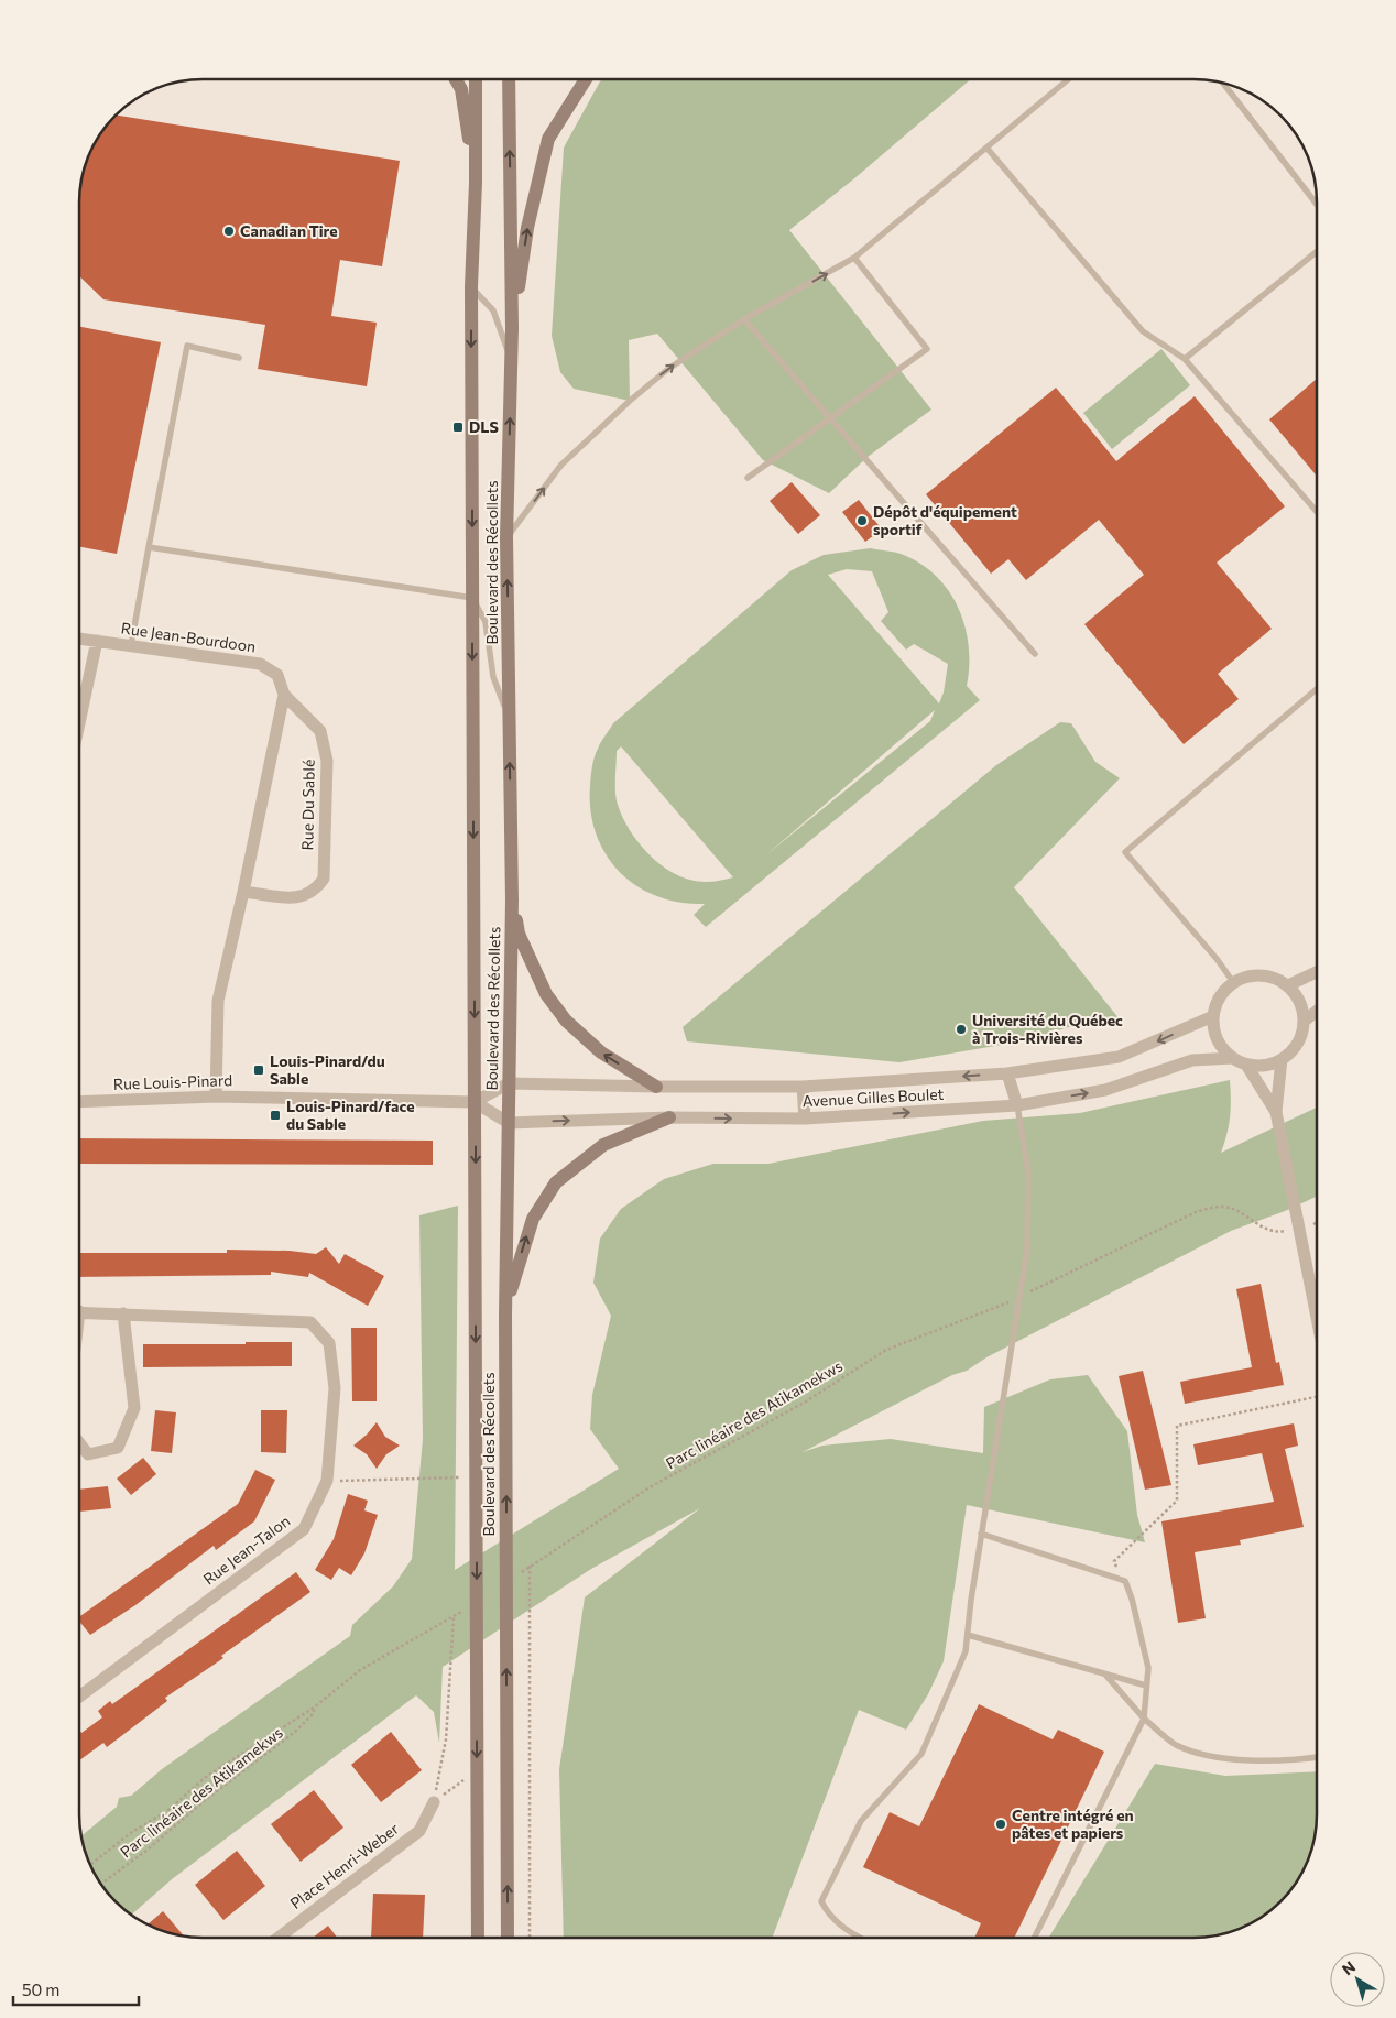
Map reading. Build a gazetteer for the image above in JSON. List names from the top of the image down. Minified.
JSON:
{"streets":{"main road":["Boulevard des Récollets"],"street":["Rue Jean-Bourdoon","Rue Du Sablé","Rue Louis-Pinard","Avenue Gilles Boulet","Rue Jean-Talon","Place Henri-Weber"],"path":["Parc linéaire des Atikamekws"]},"crossings":[["Boulevard des Récollets","Rue Louis-Pinard"],["Boulevard des Récollets","Avenue Gilles Boulet"],["Rue Jean-Bourdoon","Rue Du Sablé"]],"places":{"other":["Canadian Tire","Dépôt d'équipement sportif","Université du Québec à Trois-Rivières","Centre intégré en pâtes et papiers"],"transit":["DLS","Louis-Pinard/du Sable","Louis-Pinard/face du Sable"]},"scale_bar":"50 m","north":"top left"}
